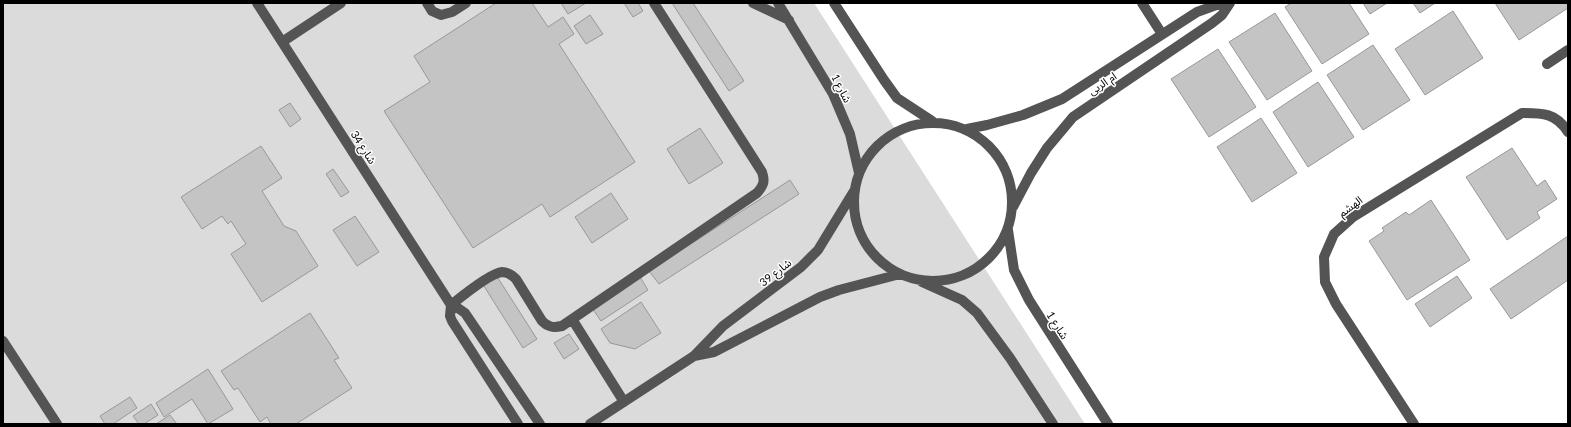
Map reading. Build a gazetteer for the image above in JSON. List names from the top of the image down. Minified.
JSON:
{"streets":{"street":["ام الربى","شارع 1","شارع 34","الهشم","شارع 39"]}}
